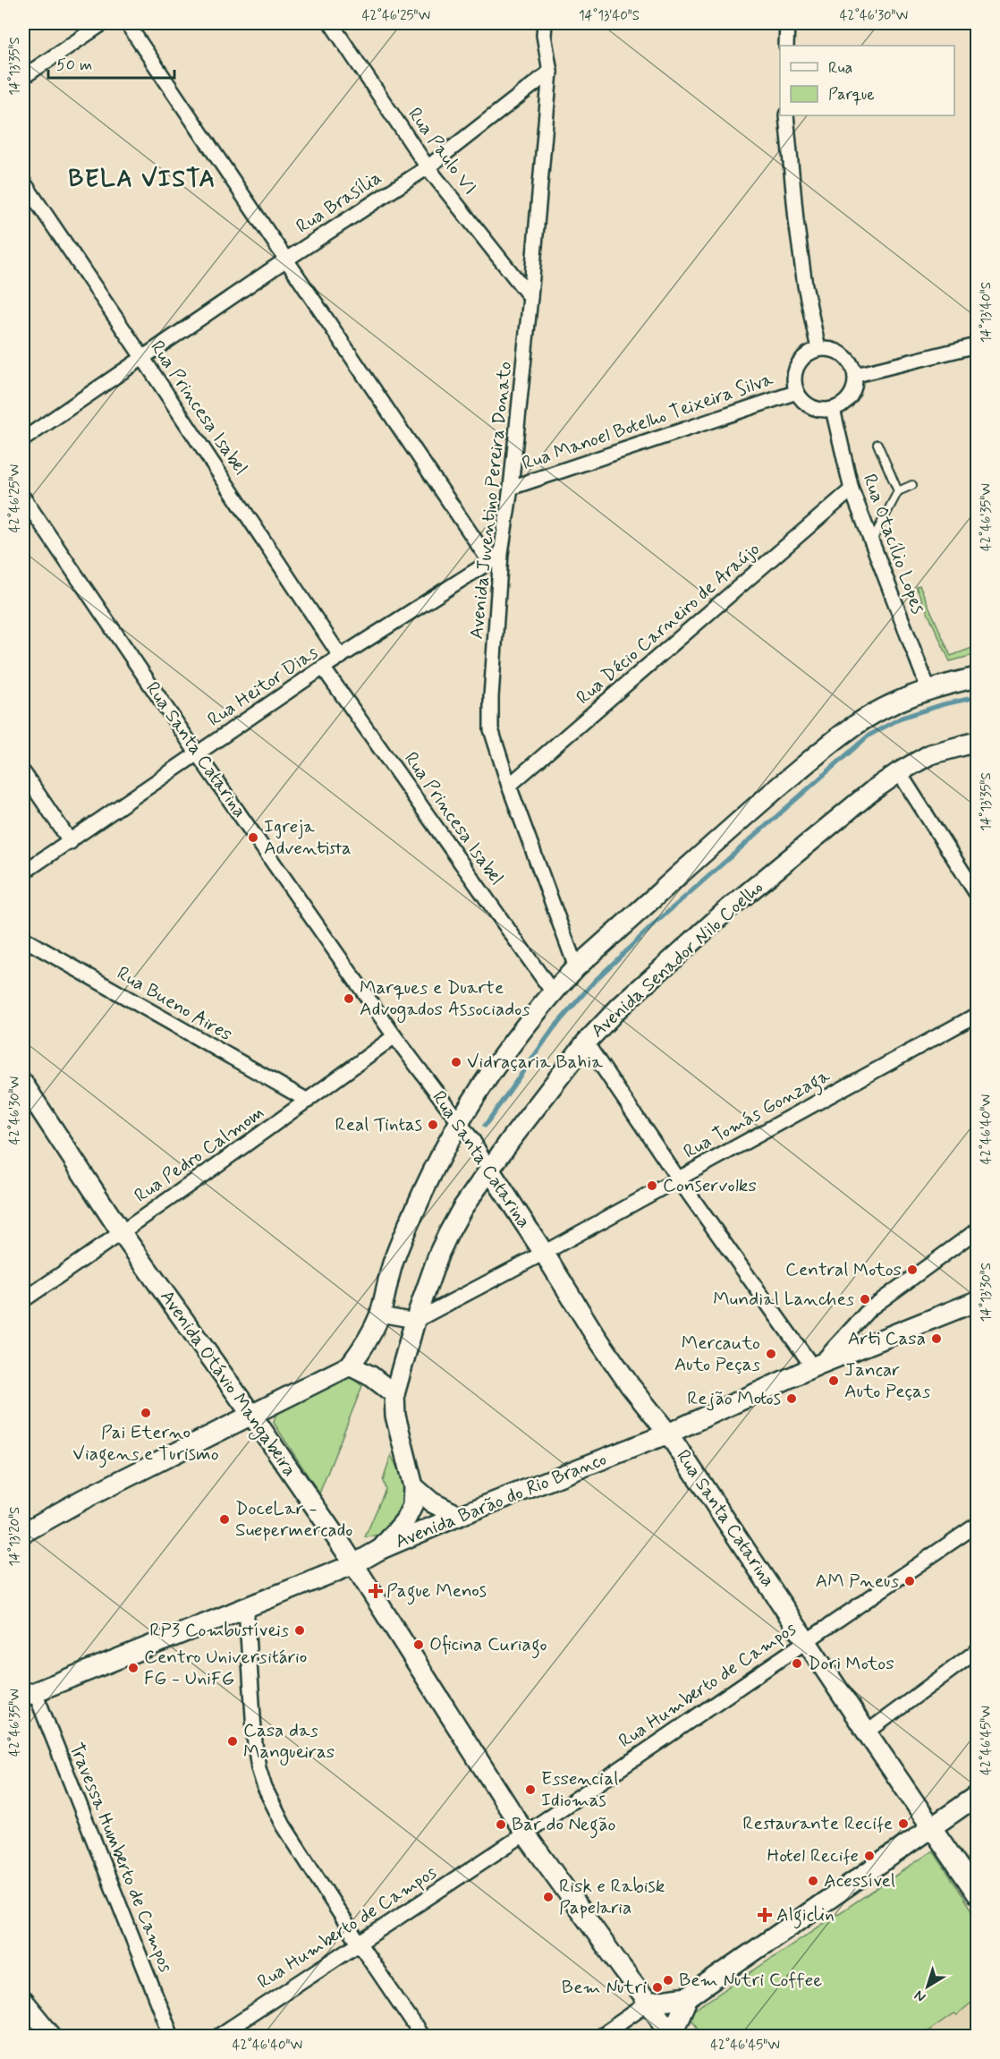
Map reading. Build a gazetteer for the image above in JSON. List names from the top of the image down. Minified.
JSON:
{"streets":{"main road":["Rua Santa Catarina","Avenida Senador Nilo Coelho","Avenida Otávio Mangabeira","Avenida Barão do Rio Branco"],"street":["Rua Paulo VI","Rua Brasília","Rua Princesa Isabel","Rua Manoel Botelho Teixeira Silva","Avenida Juventino Pereira Donato","Rua Otacílio Lopes","Rua Décio Carneiro de Araújo","Rua Heitor Dias","Rua Bueno Aires","Rua Tomás Gonzaga","Rua Pedro Calmom","Rua Humberto de Campos","Travessa Humberto de Campos"]},"crossings":[["Rua Paulo VI","Rua Brasília"],["Rua Paulo VI","Avenida Juventino Pereira Donato"],["Rua Brasília","Rua Princesa Isabel"],["Rua Brasília","Avenida Juventino Pereira Donato"],["Rua Princesa Isabel","Rua Heitor Dias"],["Rua Manoel Botelho Teixeira Silva","Avenida Juventino Pereira Donato"],["Rua Manoel Botelho Teixeira Silva","Rua Otacílio Lopes"],["Avenida Juventino Pereira Donato","Rua Décio Carneiro de Araújo"],["Avenida Juventino Pereira Donato","Rua Heitor Dias"],["Rua Otacílio Lopes","Rua Décio Carneiro de Araújo"],["Rua Heitor Dias","Rua Santa Catarina"],["Rua Santa Catarina","Avenida Senador Nilo Coelho"],["Rua Santa Catarina","Rua Tomás Gonzaga"],["Rua Santa Catarina","Rua Pedro Calmom"],["Rua Santa Catarina","Avenida Barão do Rio Branco"],["Rua Santa Catarina","Rua Humberto de Campos"],["Avenida Senador Nilo Coelho","Rua Tomás Gonzaga"],["Avenida Senador Nilo Coelho","Avenida Barão do Rio Branco"],["Rua Bueno Aires","Rua Pedro Calmom"],["Rua Pedro Calmom","Avenida Otávio Mangabeira"],["Avenida Otávio Mangabeira","Avenida Barão do Rio Branco"],["Avenida Otávio Mangabeira","Rua Humberto de Campos"],["Avenida Barão do Rio Branco","Travessa Humberto de Campos"]],"districts":["BELA VISTA"],"places":{"other":["Igreja Adventista","Marques e Duarte Advogados Associados","Vidraçaria Bahia","Real Tintas","Conservolks","Central Motos","Mundial Lanches","Arti Casa","Mercauto Auto Peças","Jancar Auto Peças","Rejão Motos","Pai Eterno Viagens e Turismo","DoceLar - Suepermercado","AM Pneus","RP3 Combustíveis","Oficina Curiago","Dori Motos","Centro Universitário FG - UniFG","Casa das Mangueiras","Essencial Idiomas","Restaurante Recife","Bar do Negão","Hotel Recife","Acessível","Risk e Rabisk Papelaria","Bem Nutri Coffee","Bem Nutri"],"health":["Pague Menos","Algiclin"]},"legend":["Rua","Parque"],"scale_bar":"50 m","north":"bottom left","coordinates":["42°46'25\"W","14°13'40\"S","42°46'30\"W","14°13'35\"S","42°46'35\"W","42°46'40\"W","14°13'30\"S","14°13'20\"S","42°46'45\"W"]}
